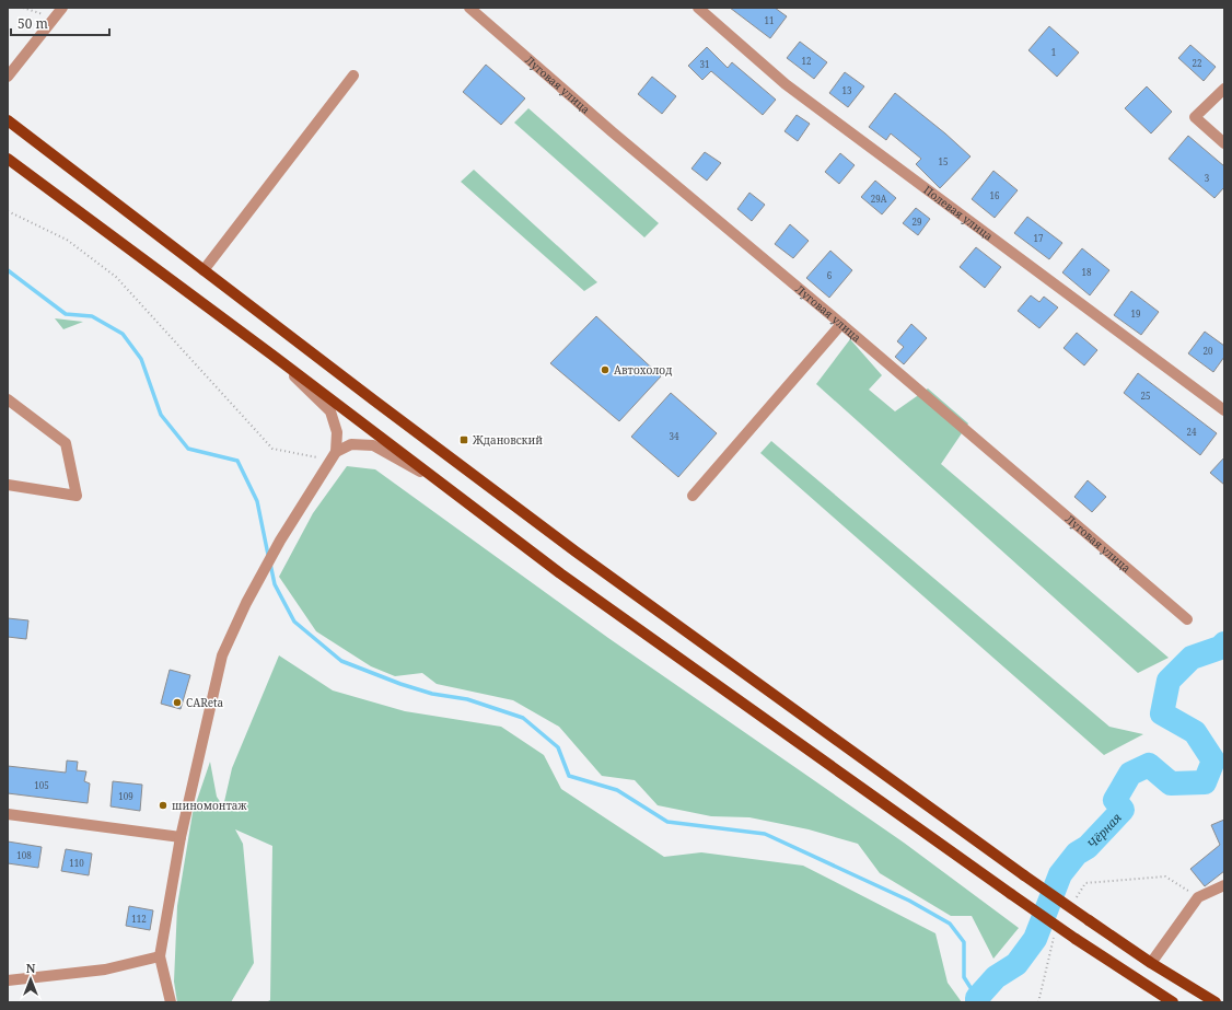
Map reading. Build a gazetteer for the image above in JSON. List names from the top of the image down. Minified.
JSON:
{"streets":{"street":["Луговая улица","Полевая улица"]},"water":["Чёрная"],"places":{"other":["Автохолод","CAReta","шиномонтаж"],"transit":["Ждановский"]},"house_numbers":["11","1","12","22","31","13","15","3","16","29А","29","17","18","6","19","20","25","24","34","105","109","108","110","112"],"scale_bar":"50 m","north":"top"}
